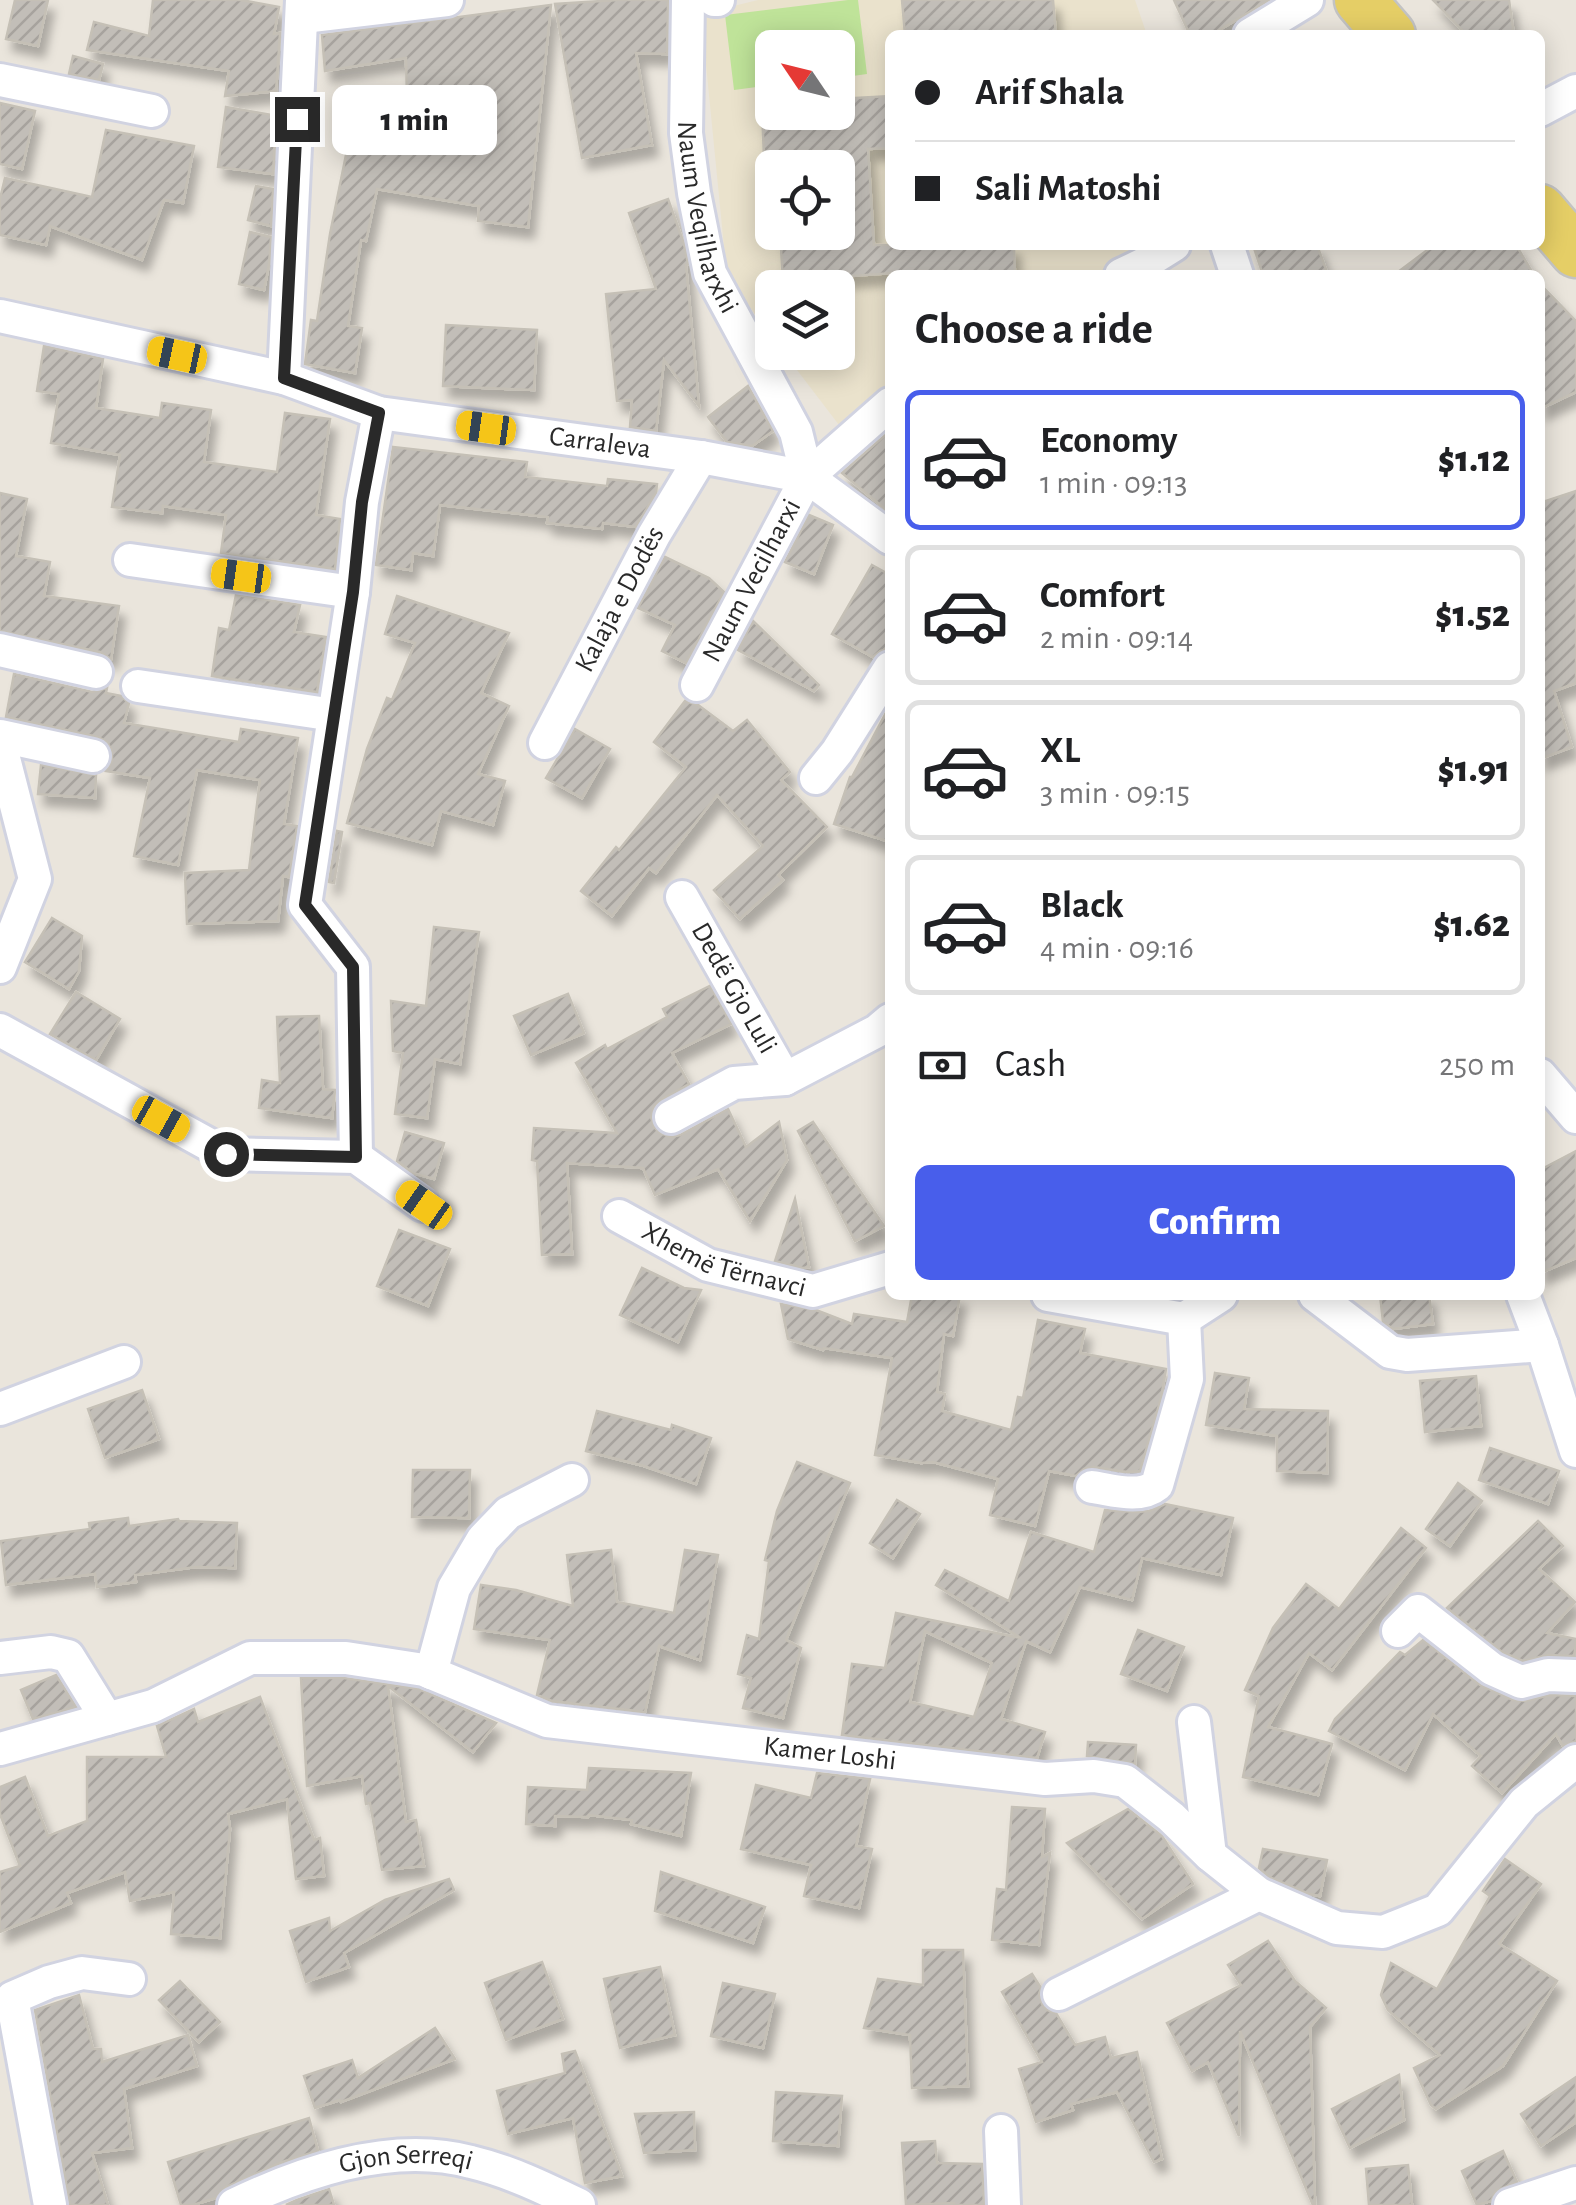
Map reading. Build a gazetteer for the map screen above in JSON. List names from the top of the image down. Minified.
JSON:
{"streets":{"street":["Naum Veqilharxhi","Carraleva","Naum Vecilharxi","Kalaja e Dodës","Dedë Gjo Luli","Xhemë Tërnavci","Kamer Loshi","Gjon Serreqi"]},"crossings":[["Naum Veqilharxhi","Carraleva"],["Naum Veqilharxhi","Naum Vecilharxi"],["Carraleva","Naum Vecilharxi"],["Carraleva","Kalaja e Dodës"]],"north":"top left","page":{"banner":["Arif Shala","Sali Matoshi"],"bubble":"1 min","heading":"Choose a ride","list":[{"name":"Economy","note":"1 min · 09:13","value":"$1.12"},{"name":"Comfort","note":"2 min · 09:14","value":"$1.52"},{"name":"XL","note":"3 min · 09:15","value":"$1.91"},{"name":"Black","note":"4 min · 09:16","value":"$1.62"}],"pay":["Cash","250 m"],"buttons":"Confirm"}}
